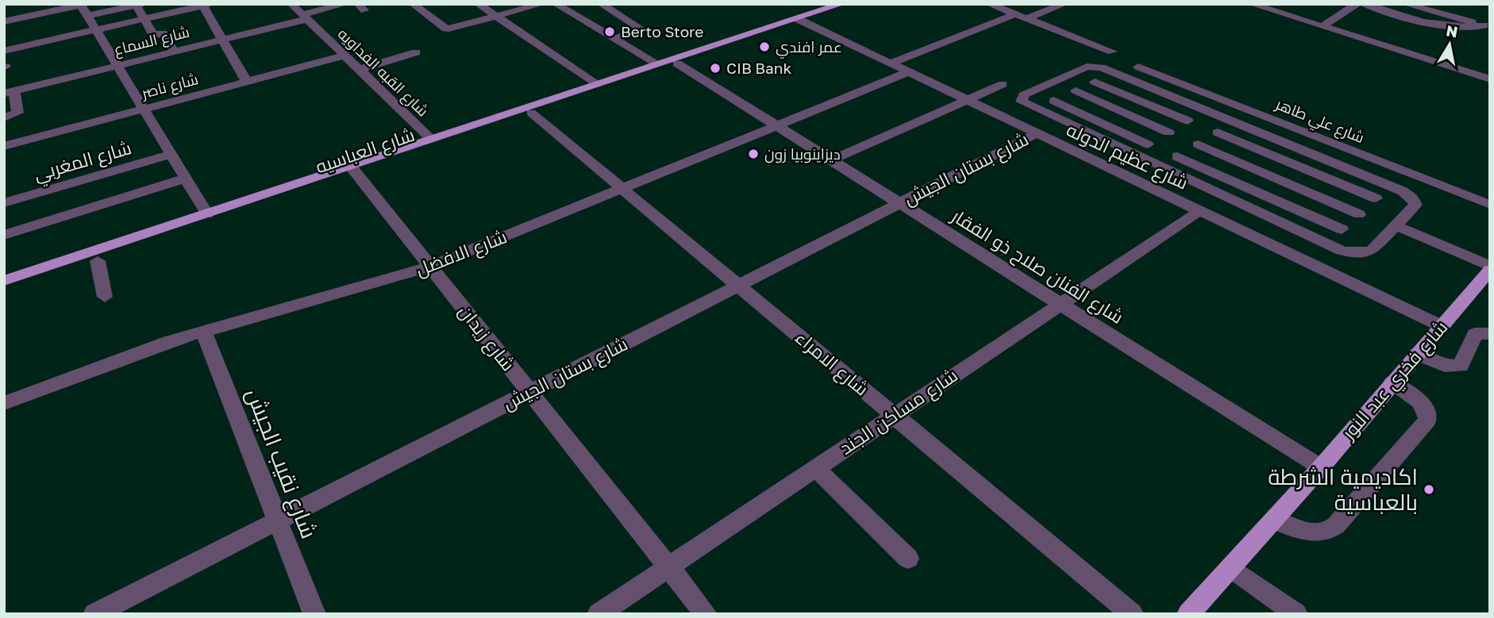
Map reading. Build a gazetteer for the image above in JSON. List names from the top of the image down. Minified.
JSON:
{"streets":{"main road":["شارع العباسيه","شارع فخري عبد النور"],"street":["شارع السماع","شارع القبه الفداويه","شارع ناصر","شارع علي طاهر","شارع عظيم الدوله","شارع المغربي","شارع بستان الجيش","شارع الافضل","شارع الفنان صلاح ذو الفقار","شارع زيدان","شارع الامراء","شارع مساكن الجند","شارع نقيب الجيش"]},"crossings":[["شارع السماع","شارع القبه الفداويه"],["شارع القبه الفداويه","شارع ناصر"],["شارع القبه الفداويه","شارع العباسيه"],["شارع العباسيه","شارع عظيم الدوله"],["شارع العباسيه","شارع الفنان صلاح ذو الفقار"],["شارع العباسيه","شارع زيدان"],["شارع العباسيه","شارع الامراء"],["شارع عظيم الدوله","شارع بستان الجيش"],["شارع عظيم الدوله","شارع الافضل"],["شارع عظيم الدوله","شارع فخري عبد النور"],["شارع عظيم الدوله","شارع مساكن الجند"],["شارع بستان الجيش","شارع الفنان صلاح ذو الفقار"],["شارع بستان الجيش","شارع زيدان"],["شارع بستان الجيش","شارع الامراء"],["شارع بستان الجيش","شارع نقيب الجيش"],["شارع الافضل","شارع الفنان صلاح ذو الفقار"],["شارع الافضل","شارع زيدان"],["شارع الافضل","شارع الامراء"],["شارع الافضل","شارع نقيب الجيش"],["شارع الفنان صلاح ذو الفقار","شارع فخري عبد النور"],["شارع الفنان صلاح ذو الفقار","شارع مساكن الجند"],["شارع زيدان","شارع مساكن الجند"],["شارع الامراء","شارع مساكن الجند"]],"places":["Berto Store","عمر افندي","CIB Bank","ديزاينوبيا زون","اكاديمية الشرطة بالعباسية"],"north":"top"}
